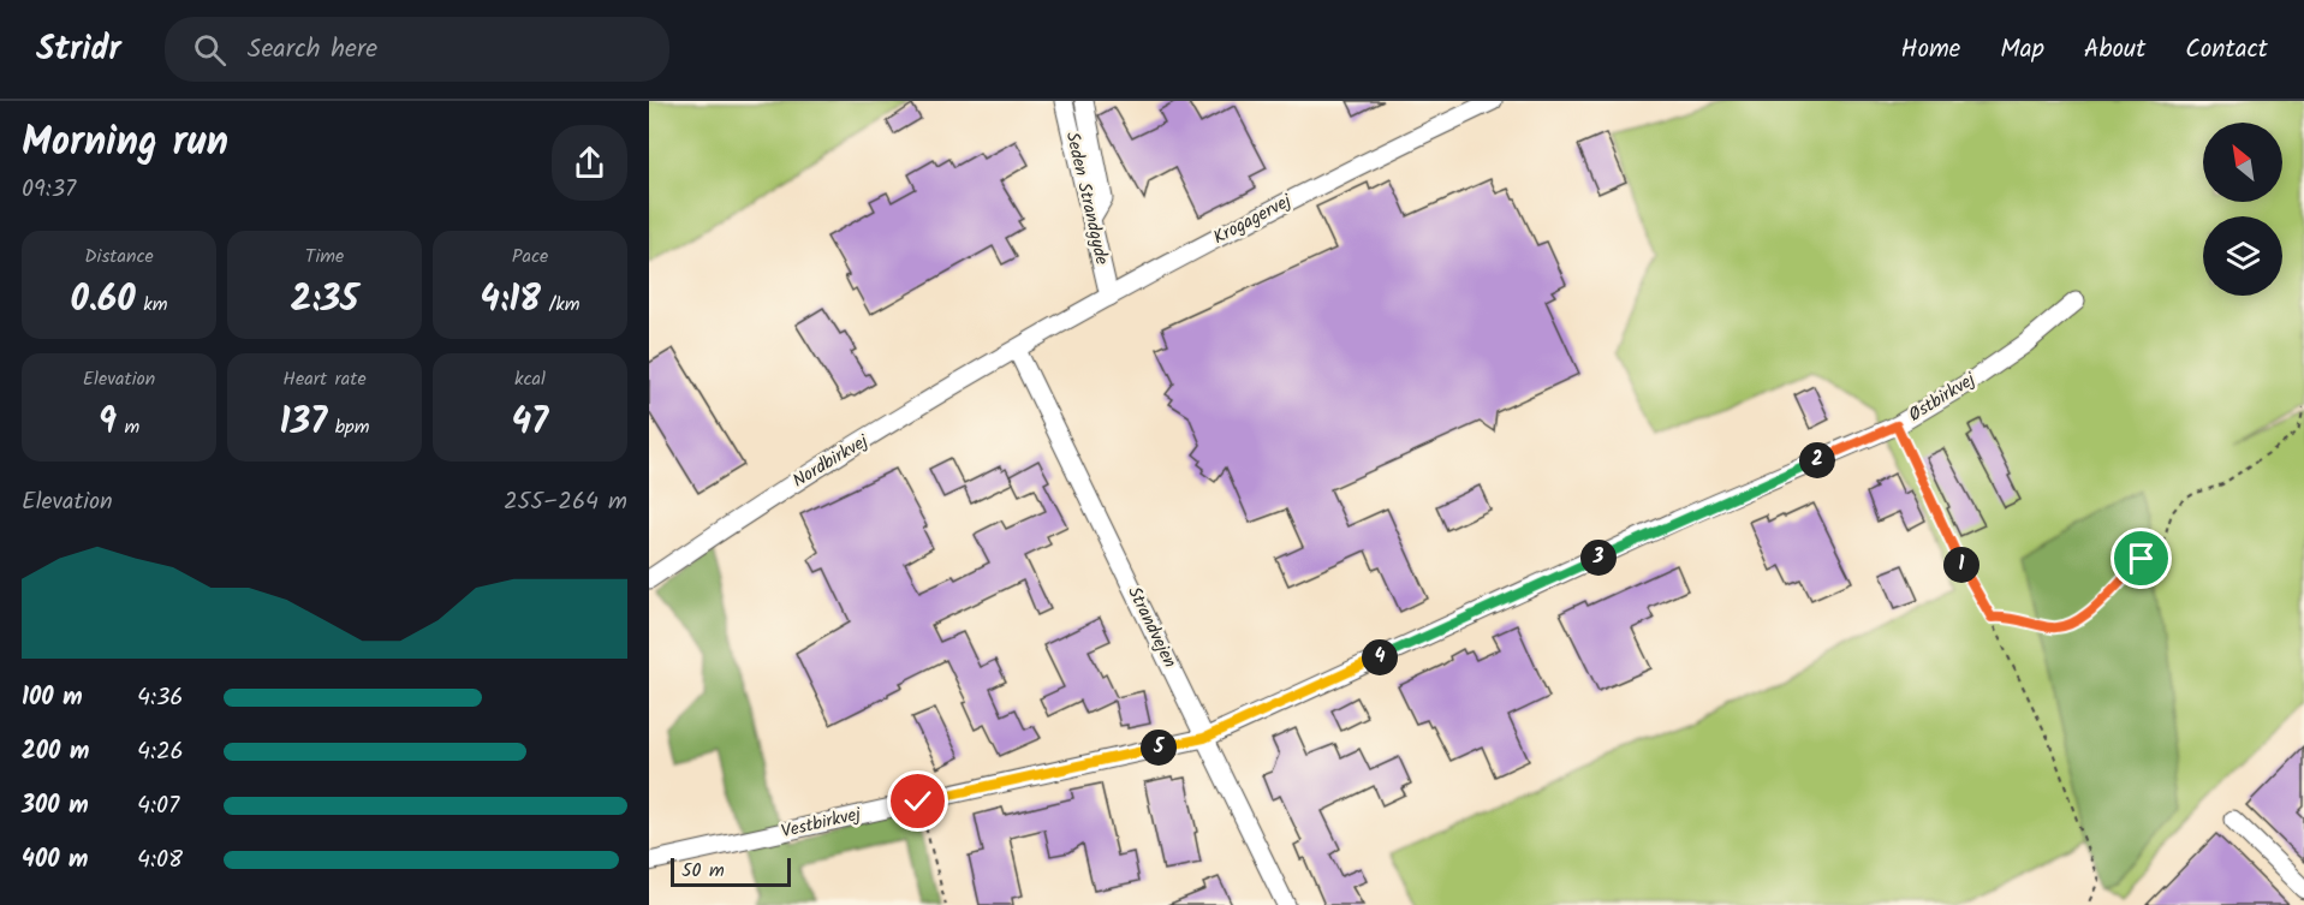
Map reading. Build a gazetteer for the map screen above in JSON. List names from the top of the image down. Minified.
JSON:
{"streets":{"street":["Seden Strandgyde","Krogagervej","Østbirkvej","Nordbirkvej","Strandvejen","Vestbirkvej"]},"crossings":[["Seden Strandgyde","Krogagervej"],["Krogagervej","Nordbirkvej"],["Krogagervej","Strandvejen"],["Østbirkvej","Strandvejen"],["Østbirkvej","Vestbirkvej"],["Nordbirkvej","Strandvejen"],["Strandvejen","Vestbirkvej"]],"scale_bar":"50 m","north":"top left","page":{"header":"Stridr","search":"Search here","nav":["Home","Map","About","Contact"],"heading":["Morning run","09:37"],"stats":[["Distance","0.60 km"],["Time","2:35"],["Pace","4:18 /km"],["Elevation","9 m"],["Heart rate","137 bpm"],["kcal","47"]],"pins":["2","3","1","4","5"],"chart":["Elevation","255–264 m"],"list":[{"name":"100 m","note":"4:36"},{"name":"200 m","note":"4:26"},{"name":"300 m","note":"4:07"},{"name":"400 m","note":"4:08"}],"scale":"50 m"}}
